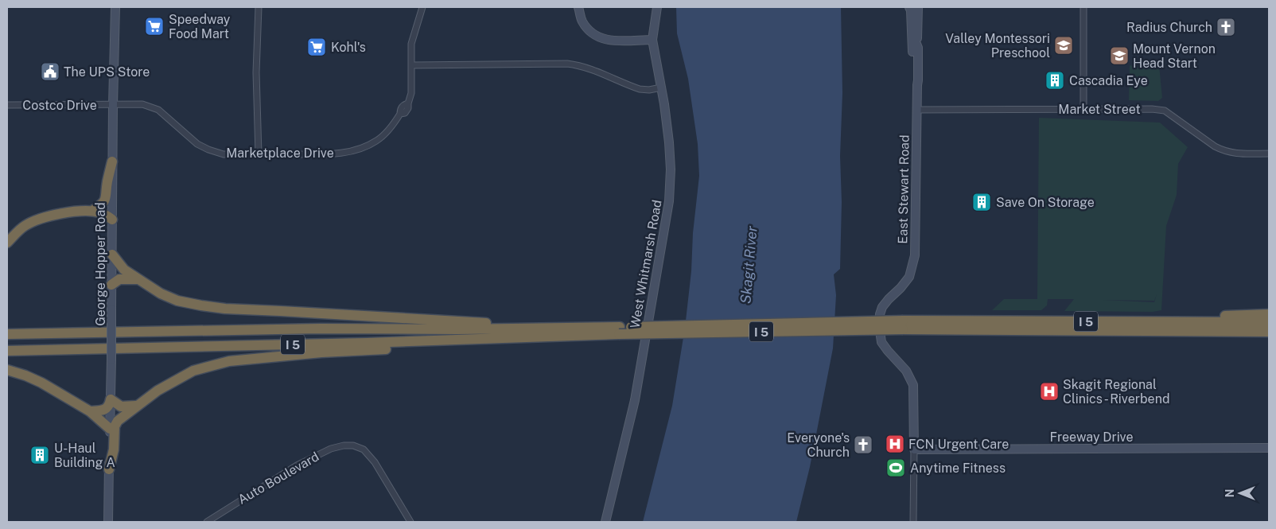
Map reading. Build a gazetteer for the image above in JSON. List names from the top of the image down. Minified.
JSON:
{"streets":{"highway":["I 5"],"street":["Costco Drive","Market Street","Marketplace Drive","East Stewart Road","George Hopper Road","West Whitmarsh Road","Freeway Drive","Auto Boulevard"]},"crossings":[["Costco Drive","Marketplace Drive"],["Costco Drive","George Hopper Road"],["Market Street","East Stewart Road"],["Marketplace Drive","George Hopper Road"],["East Stewart Road","Freeway Drive"]],"water":["Skagit River"],"places":{"supermarket":["Speedway Food Mart","Kohl's"],"church":["Radius Church","Everyone's Church"],"school or university":["Valley Montessori Preschool","Mount Vernon Head Start"],"public building":["The UPS Store"],"building":["Cascadia Eye","Save On Storage","U-Haul Building A"],"hospital":["Skagit Regional Clinics - Riverbend","FCN Urgent Care"],"sports":["Anytime Fitness"]},"north":"left"}
